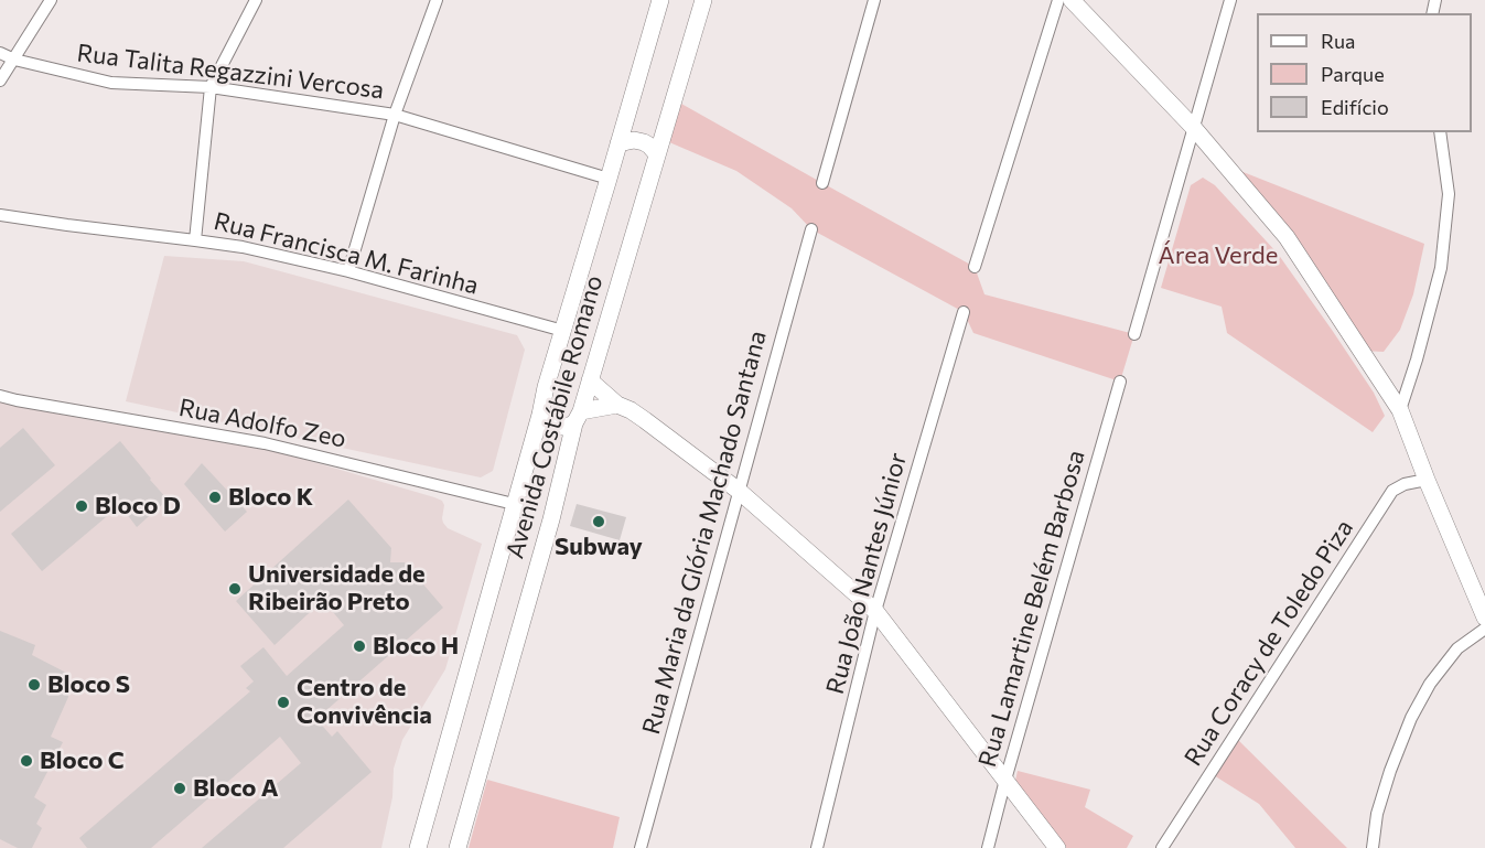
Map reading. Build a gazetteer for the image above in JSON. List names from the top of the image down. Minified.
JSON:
{"streets":{"main road":["Avenida Costábile Romano"],"street":["Rua Talita Regazzini Vercosa","Rua Francisca M. Farinha","Rua Adolfo Zeo","Rua Maria da Glória Machado Santana","Rua João Nantes Júnior","Rua Lamartine Belém Barbosa","Rua Coracy de Toledo Piza"]},"crossings":[["Rua Talita Regazzini Vercosa","Avenida Costábile Romano"],["Rua Francisca M. Farinha","Avenida Costábile Romano"],["Avenida Costábile Romano","Rua Adolfo Zeo"]],"parks":["Área Verde"],"places":["Bloco K","Bloco D","Subway","Universidade de Ribeirão Preto","Bloco H","Bloco S","Centro de Convivência","Bloco C","Bloco A"],"legend":["Rua","Parque","Edifício"]}
